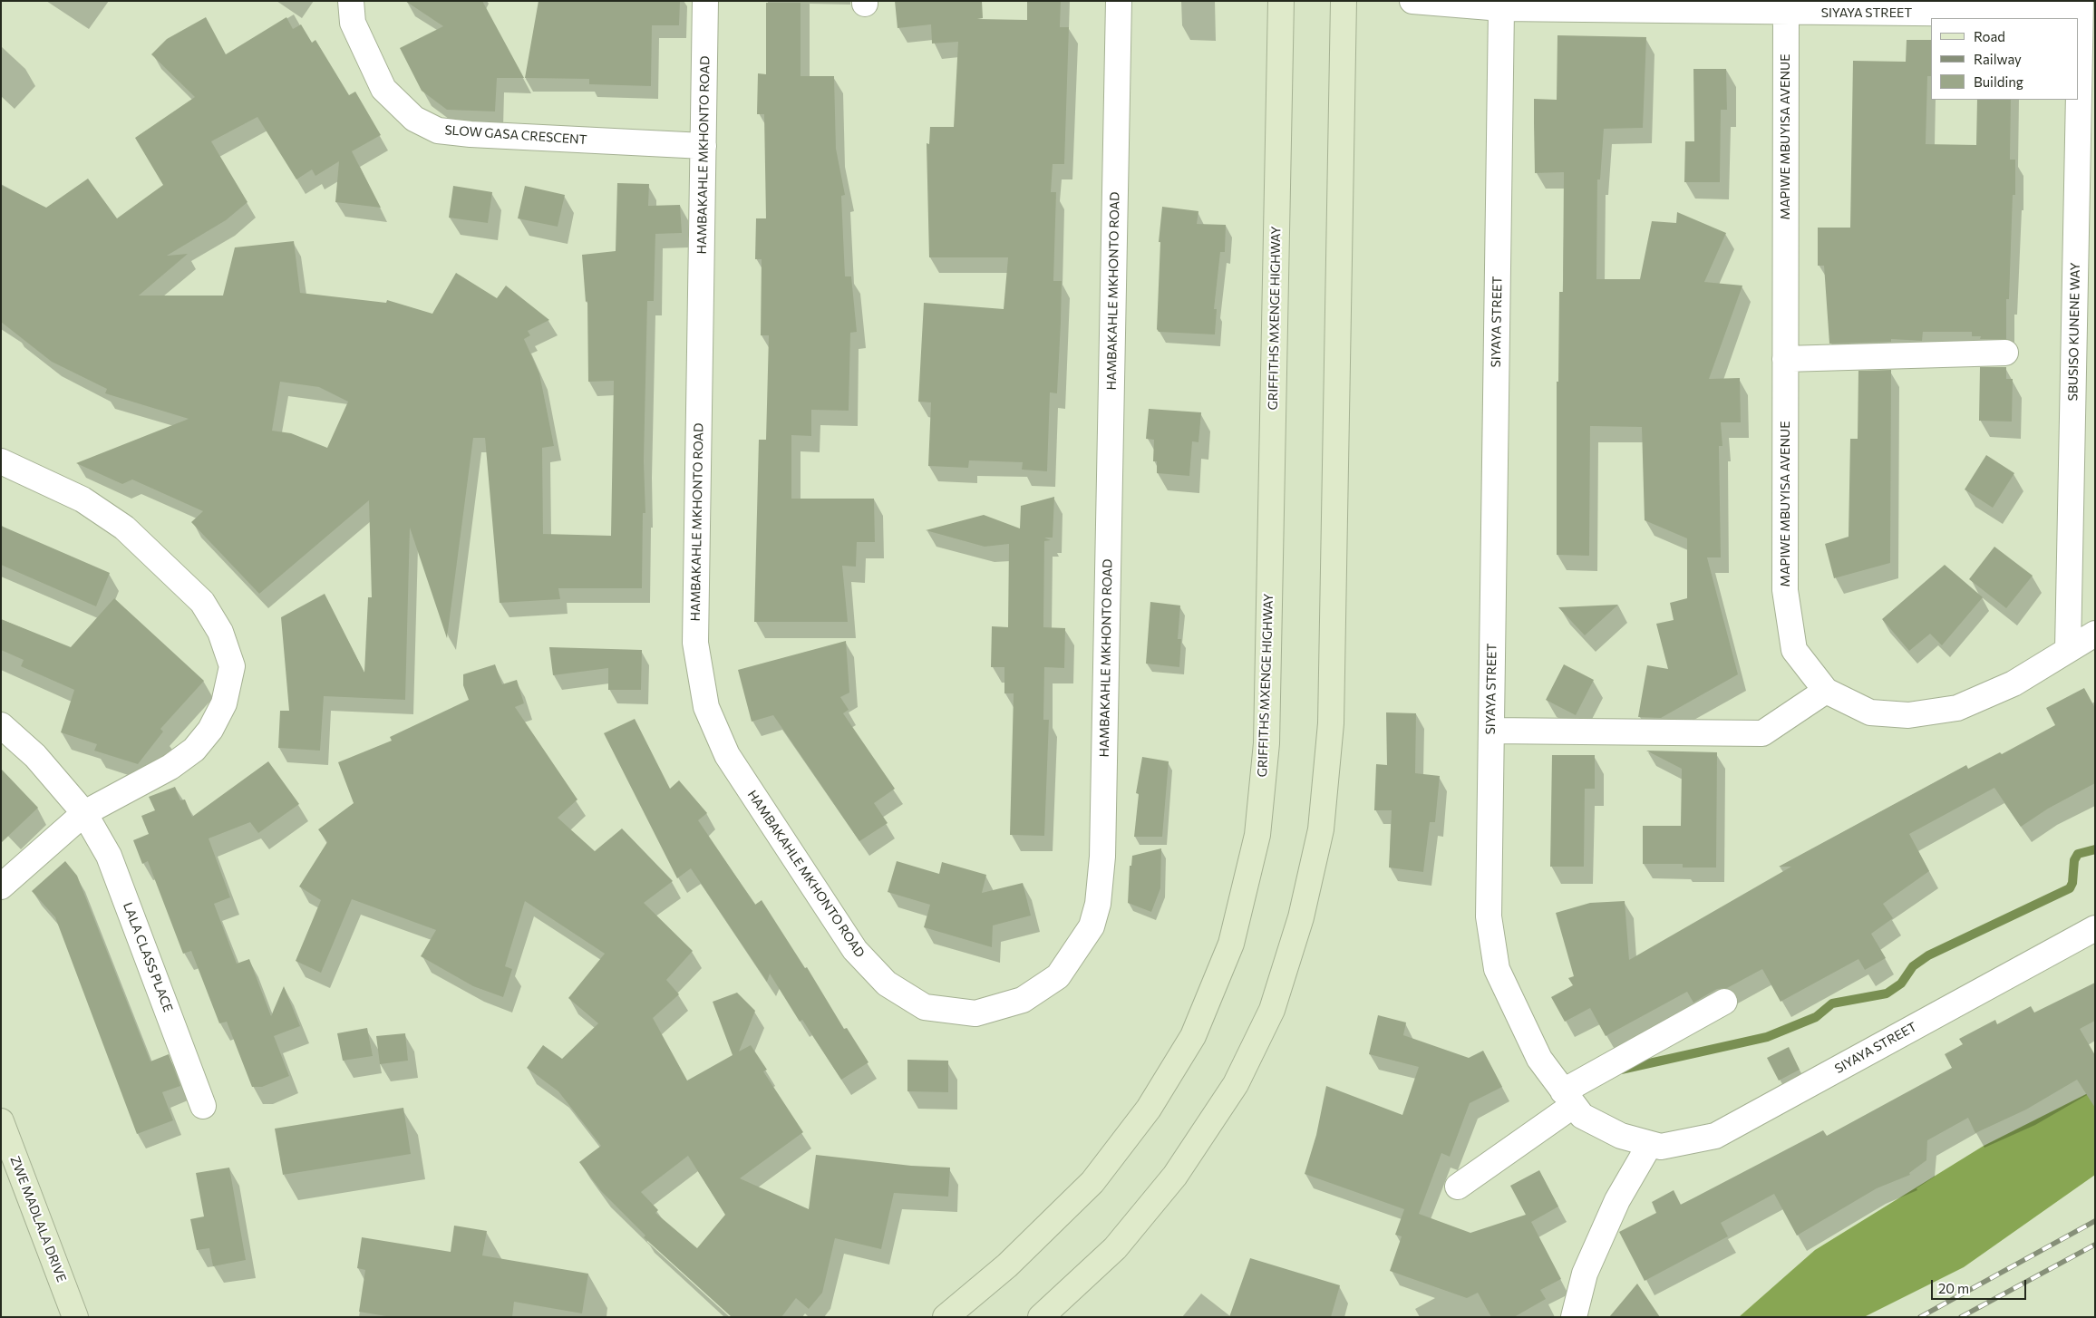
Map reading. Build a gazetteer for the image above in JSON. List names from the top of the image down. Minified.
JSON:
{"streets":{"street":["SIYAYA STREET","SLOW GASA CRESCENT","MAPIWE MBUYISA AVENUE","HAMBAKAHLE MKHONTO ROAD","GRIFFITHS MXENGE HIGHWAY","SBUSISO KUNENE WAY","LALA CLASS PLACE","ZWE MADLALA DRIVE"]},"crossings":[["SIYAYA STREET","MAPIWE MBUYISA AVENUE"],["SIYAYA STREET","SBUSISO KUNENE WAY"],["SLOW GASA CRESCENT","HAMBAKAHLE MKHONTO ROAD"],["MAPIWE MBUYISA AVENUE","SBUSISO KUNENE WAY"]],"legend":["Road","Railway","Building"],"scale_bar":"20 m"}
